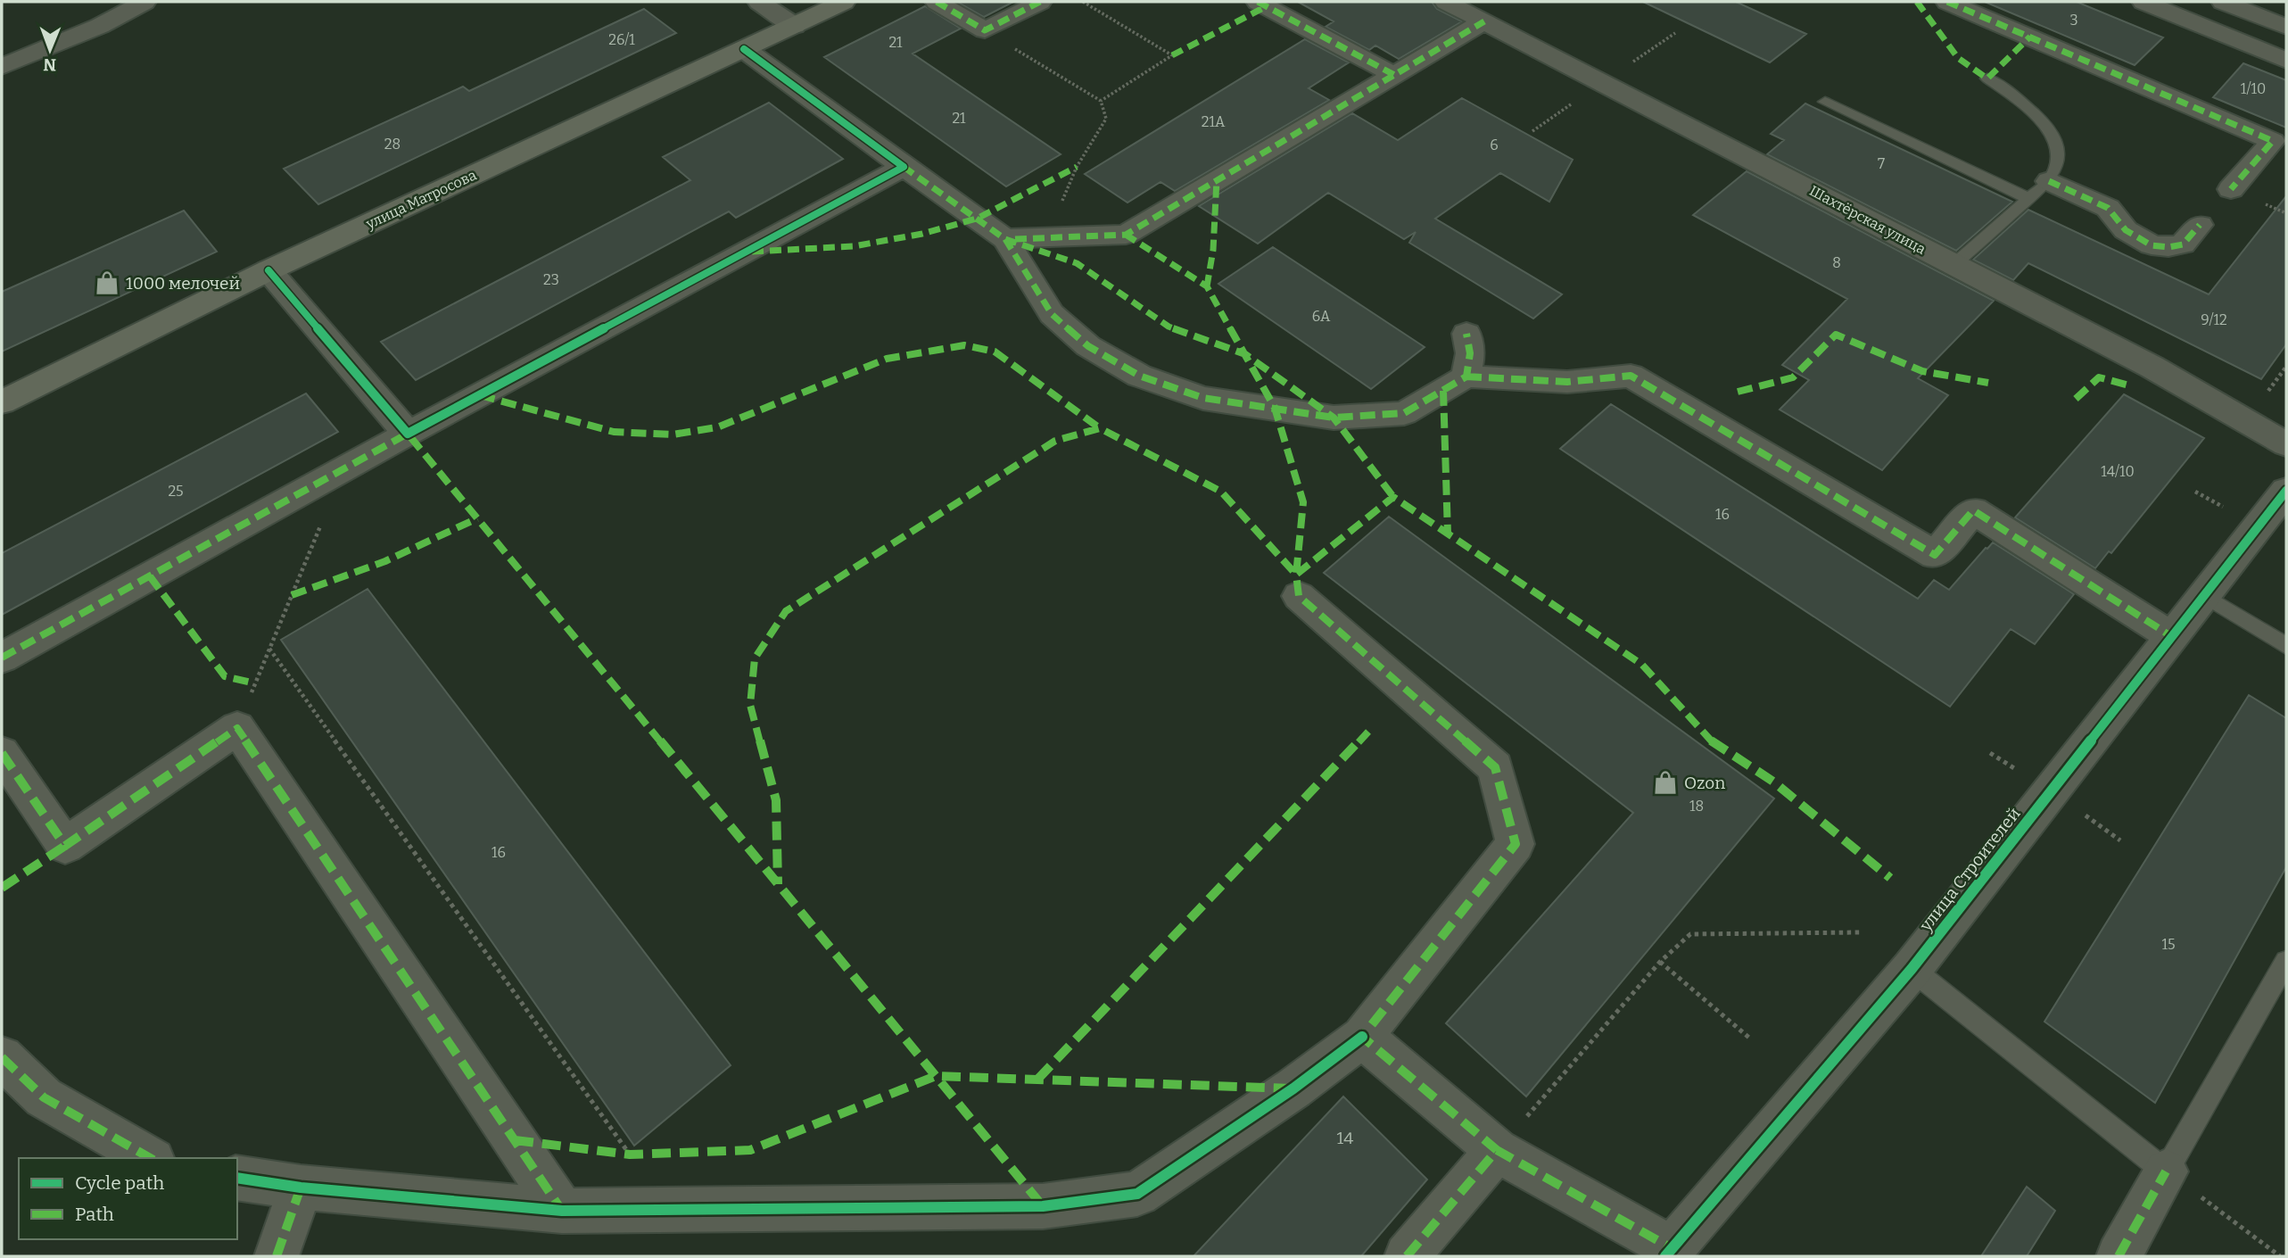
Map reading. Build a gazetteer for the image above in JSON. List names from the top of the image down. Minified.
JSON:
{"streets":{"main road":["улица Матросова"],"street":["Шахтёрская улица","улица Строителей"]},"places":{"shop":["1000 мелочей","Ozon"]},"house_numbers":["3","26/1","21","1/10","21","21А","28","6","7","8","23","6А","9/12","14/10","25","16","18","16","15","14"],"legend":["Cycle path","Path"],"north":"bottom"}
